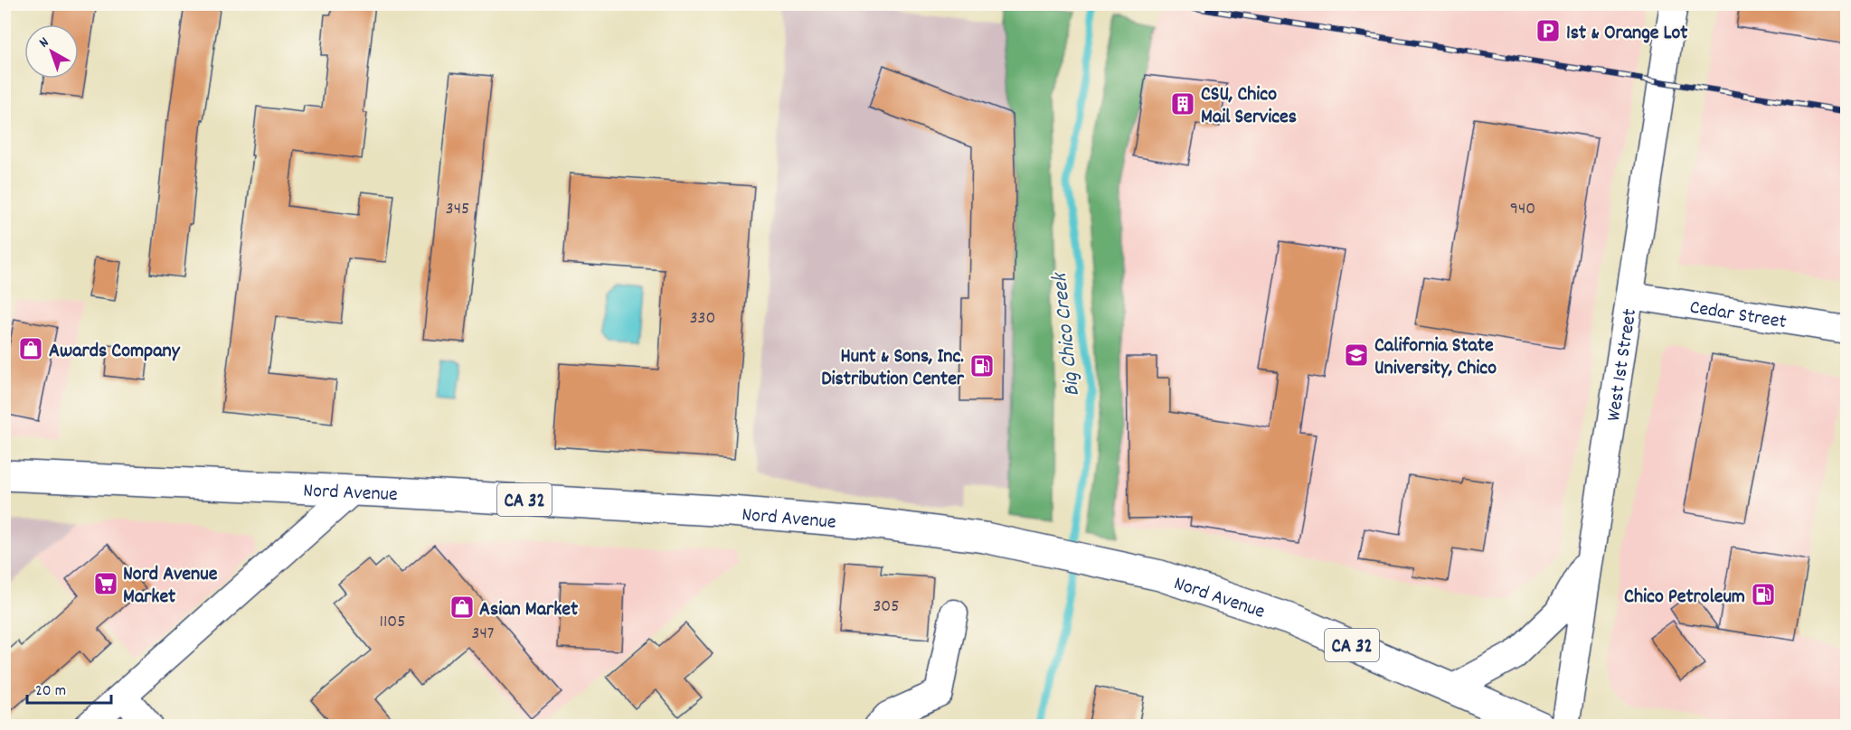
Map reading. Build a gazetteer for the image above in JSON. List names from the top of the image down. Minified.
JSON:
{"streets":{"main road":["Nord Avenue","CA 32"],"street":["Cedar Street","West 1st Street"]},"crossings":[["Cedar Street","West 1st Street"]],"water":["Big Chico Creek"],"places":{"parking":["1st & Orange Lot"],"building":["CSU, Chico Mail Services"],"shop":["Awards Company","Asian Market"],"school or university":["California State University, Chico"],"fuel station":["Hunt & Sons, Inc. Distribution Center","Chico Petroleum"],"supermarket":["Nord Avenue Market"]},"house_numbers":["345","940","330","305","1105","347"],"scale_bar":"20 m","north":"top left"}
